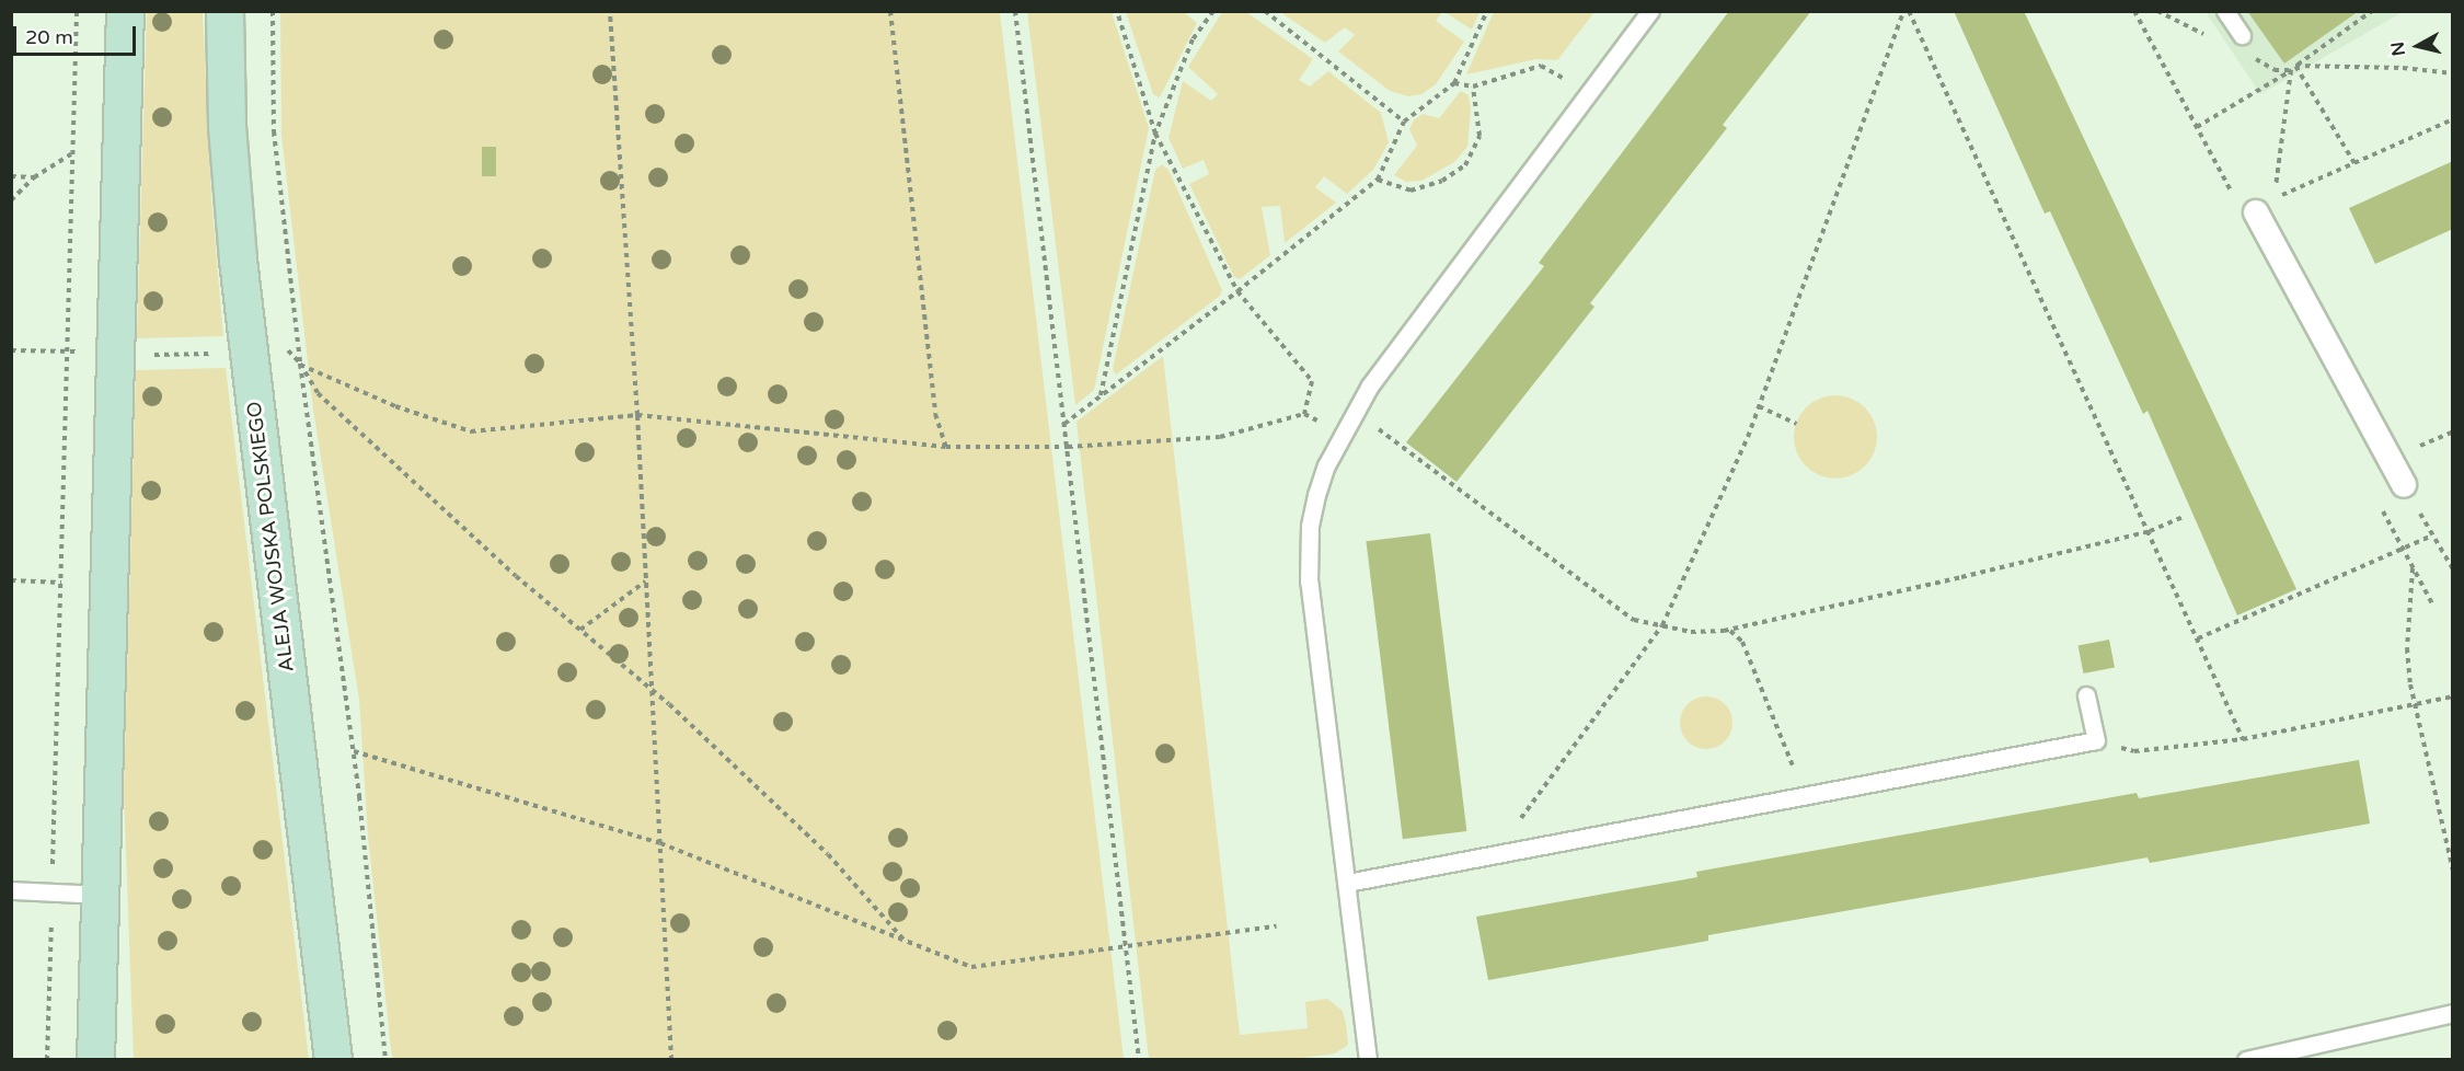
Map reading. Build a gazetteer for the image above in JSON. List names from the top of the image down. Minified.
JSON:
{"streets":{"main road":["ALEJA WOJSKA POLSKIEGO"]},"scale_bar":"20 m","north":"left"}
